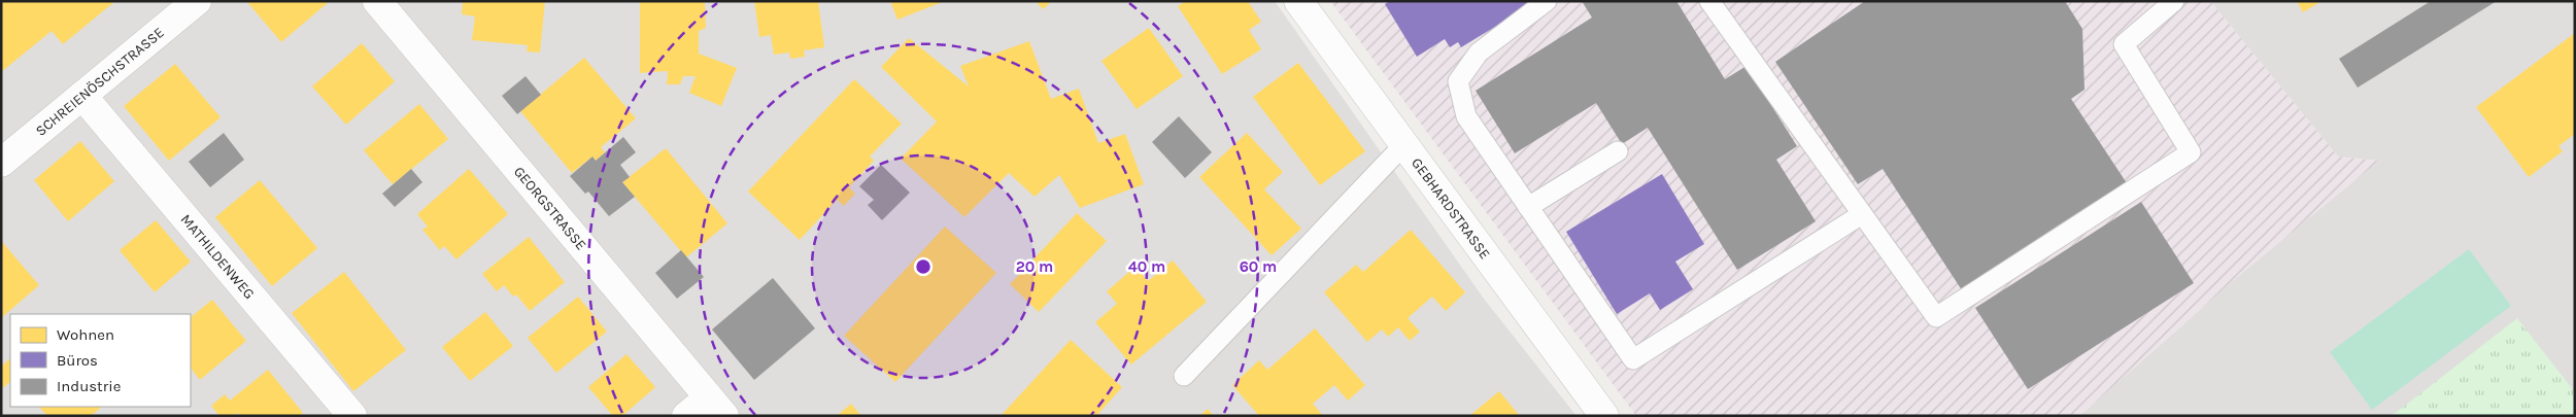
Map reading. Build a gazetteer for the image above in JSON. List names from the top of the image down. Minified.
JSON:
{"streets":{"street":["SCHREIENÖSCHSTRASSE","GEBHARDSTRASSE","GEORGSTRASSE","MATHILDENWEG"]},"crossings":[["SCHREIENÖSCHSTRASSE","MATHILDENWEG"]],"legend":["Wohnen","Büros","Industrie"],"rings":["20 m","40 m","60 m"]}
